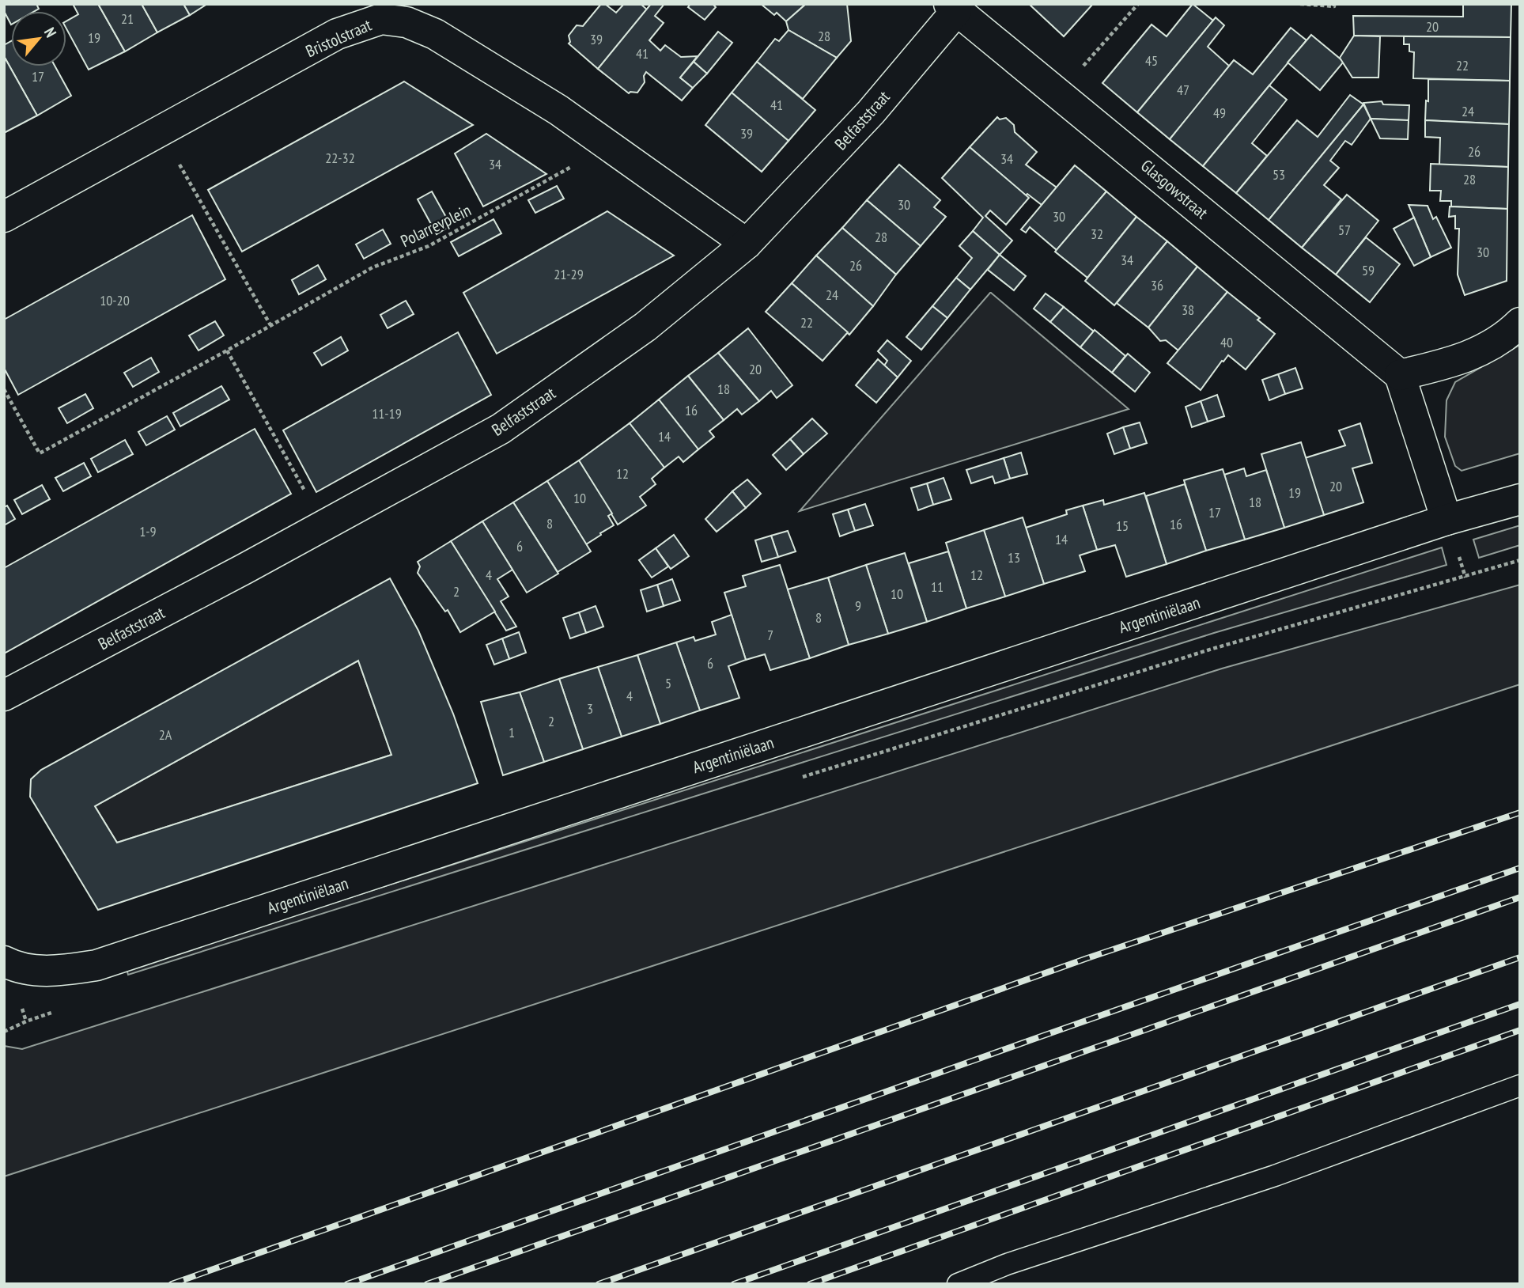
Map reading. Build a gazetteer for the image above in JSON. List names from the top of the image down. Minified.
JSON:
{"streets":{"street":["Bristolstraat","Belfaststraat","Glasgowstraat","Argentiniëlaan"],"path":["Polarrevplein"]},"crossings":[["Bristolstraat","Belfaststraat"],["Bristolstraat","Polarrevplein"],["Belfaststraat","Glasgowstraat"]],"house_numbers":["21","20","28","19","39","41","45","22","17","47","41","24","49","39","26","22-32","34","34","53","28","30","30","57","32","28","30","34","26","59","21-29","36","24","10-20","38","22","40","20","18","16","11-19","14","12","20","19","10","18","17","8","16","15","1-9","14","6","13","4","12","11","2","10","9","8","7","6","5","4","3","2","1","2A"],"north":"top right"}
